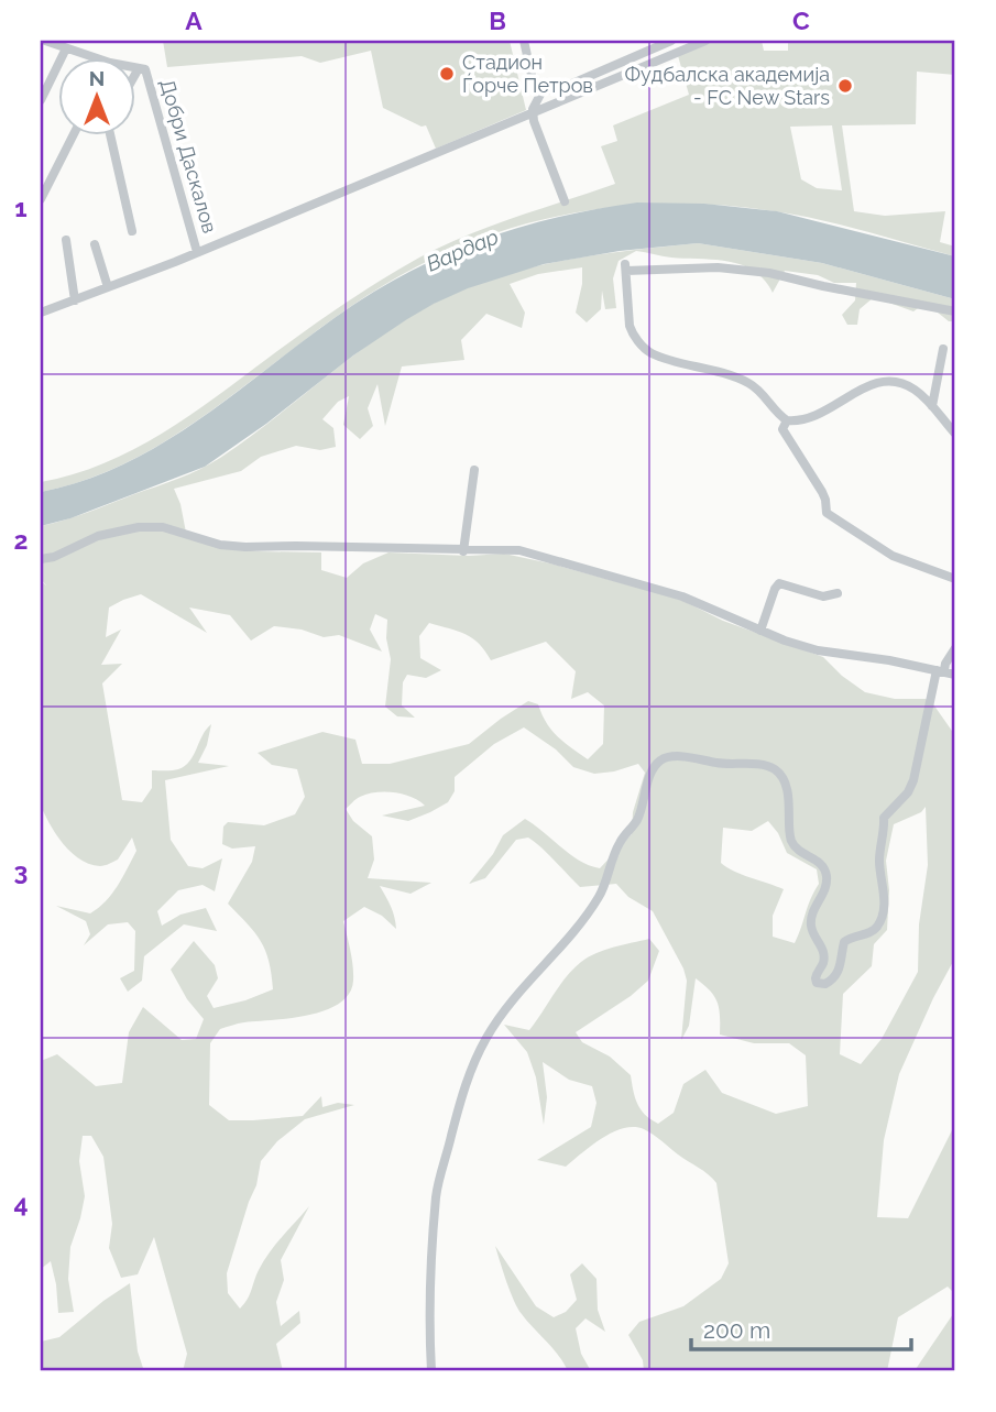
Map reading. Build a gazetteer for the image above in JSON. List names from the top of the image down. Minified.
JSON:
{"streets":{"street":["Добри Даскалов"]},"water":["Вардар"],"places":["Стадион Ѓорче Петров","Фудбалска академија - FC New Stars"],"scale_bar":"200 m","north":"top","grid":{"columns":["A","B","C"],"rows":["1","2","3","4"]}}
